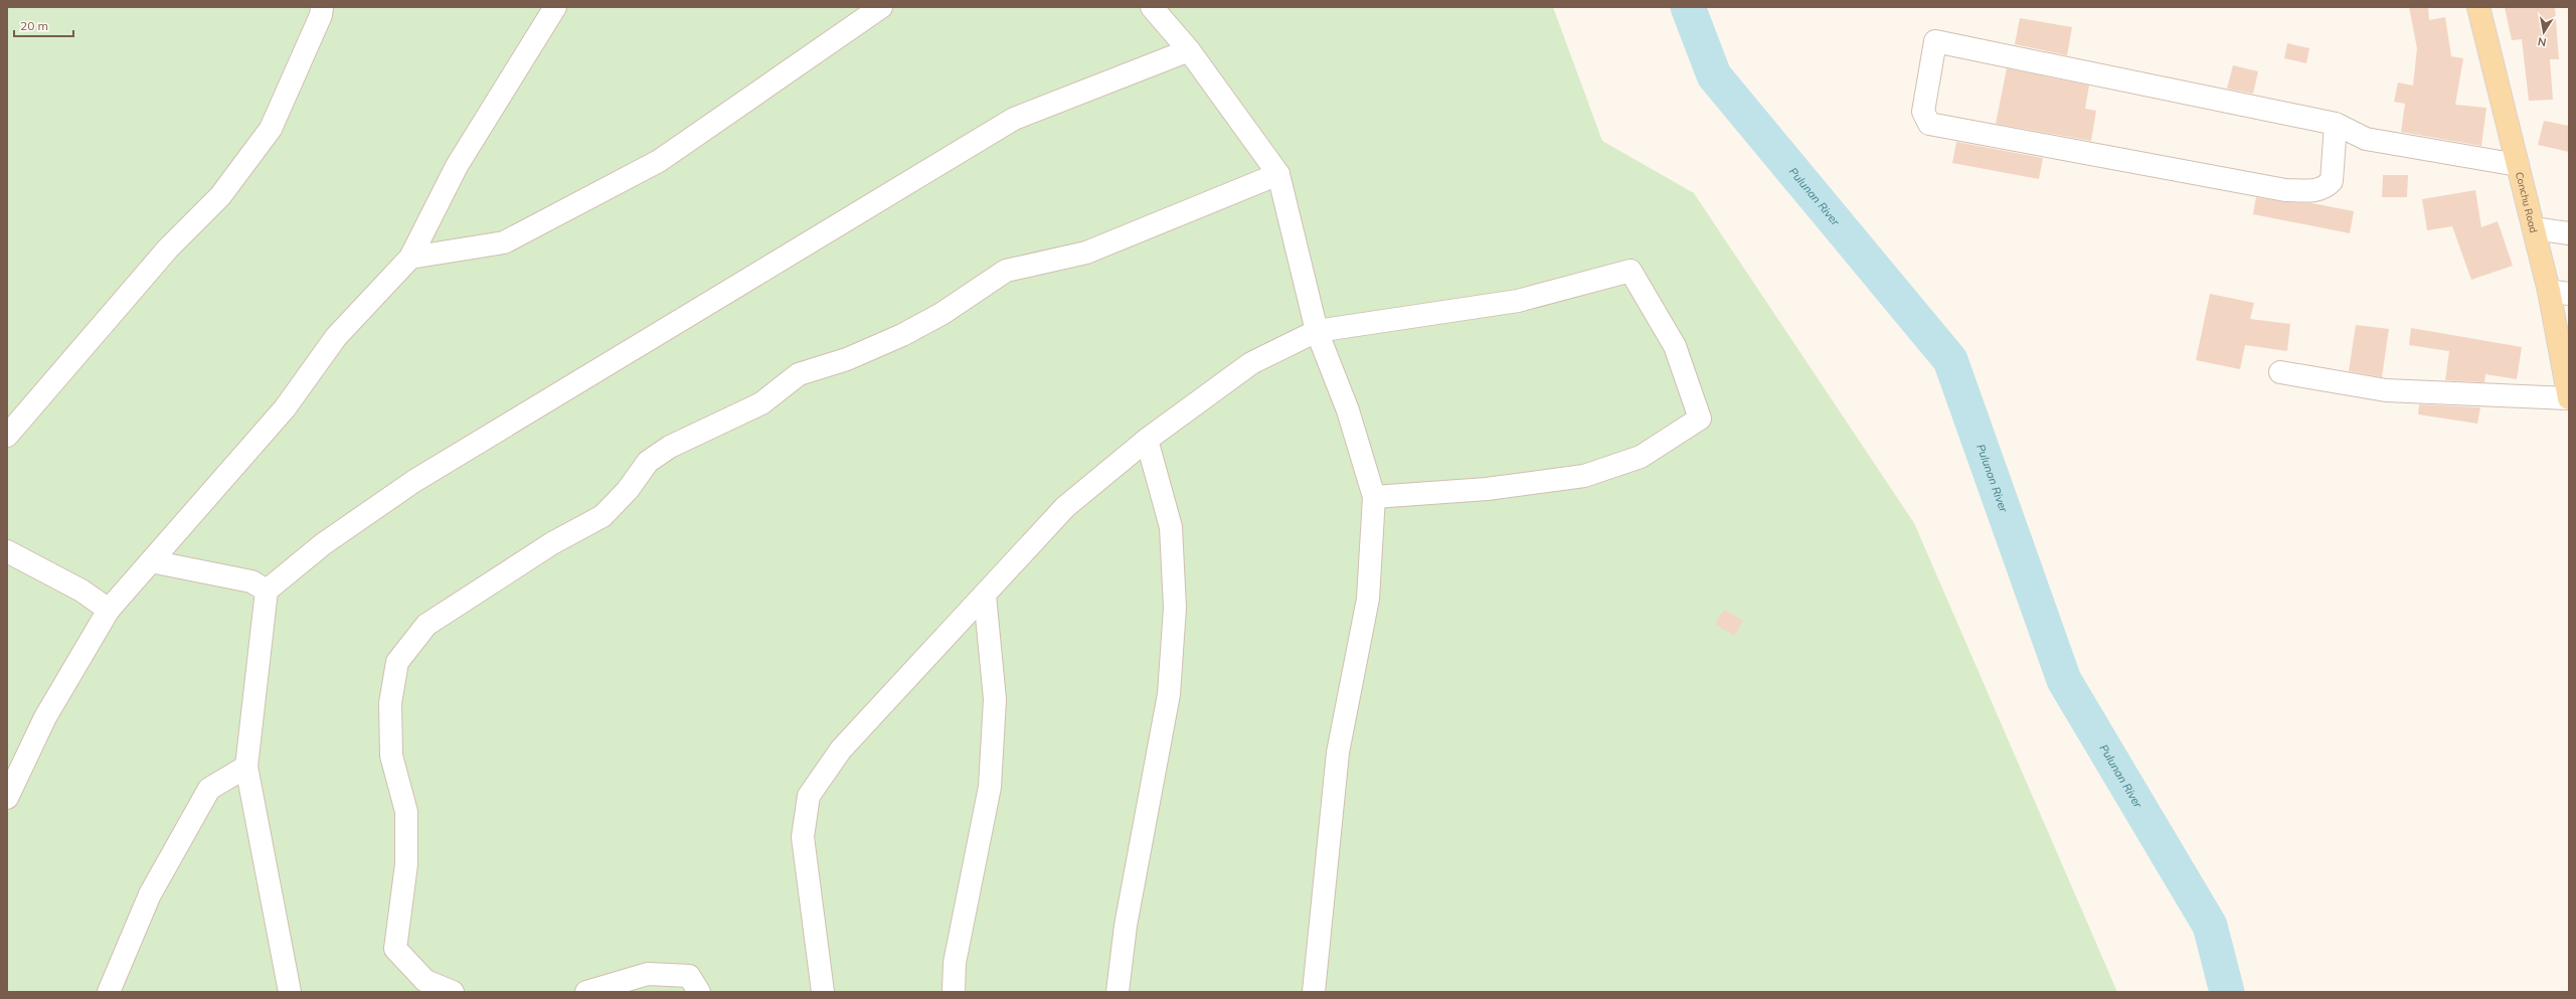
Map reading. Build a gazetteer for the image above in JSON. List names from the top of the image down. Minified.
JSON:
{"streets":{"main road":["Conchu Road"]},"water":["Pulunan River"],"scale_bar":"20 m","north":"bottom"}
